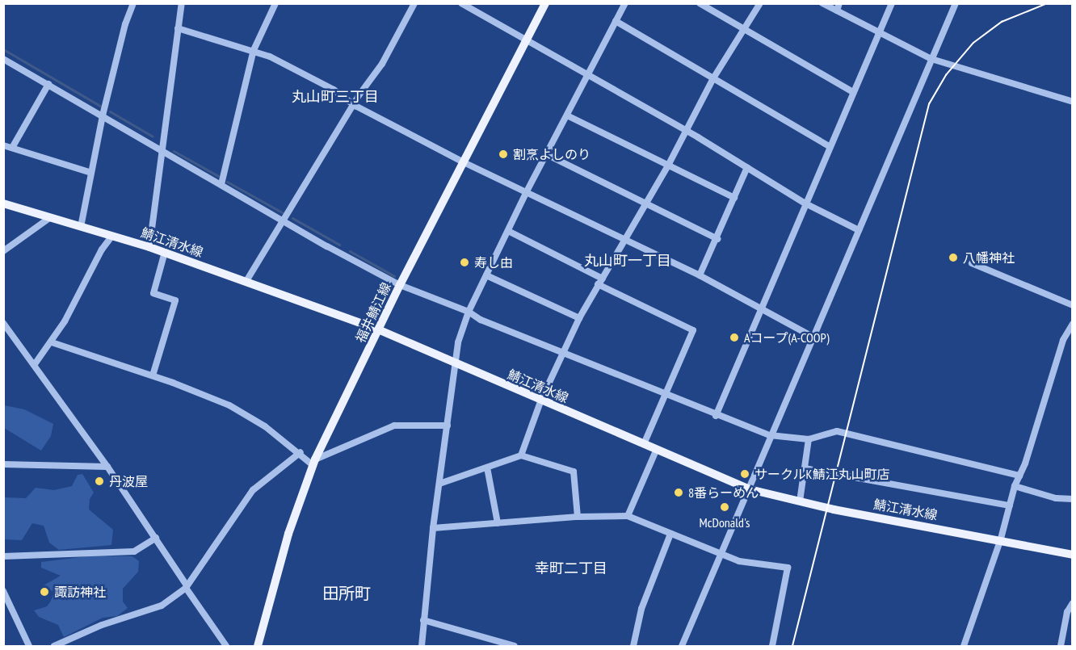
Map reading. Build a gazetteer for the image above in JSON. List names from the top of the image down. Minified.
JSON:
{"streets":{"main road":["鯖江清水線","福井鯖江線"]},"crossings":[["鯖江清水線","福井鯖江線"]],"districts":["丸山町三丁目","丸山町一丁目","幸町二丁目","田所町"],"places":["割烹よしのり","八幡神社","寿し由","Aコープ(A-COOP)","サークルK鯖江丸山町店","丹波屋","8番らーめん","McDonald's","諏訪神社"]}
